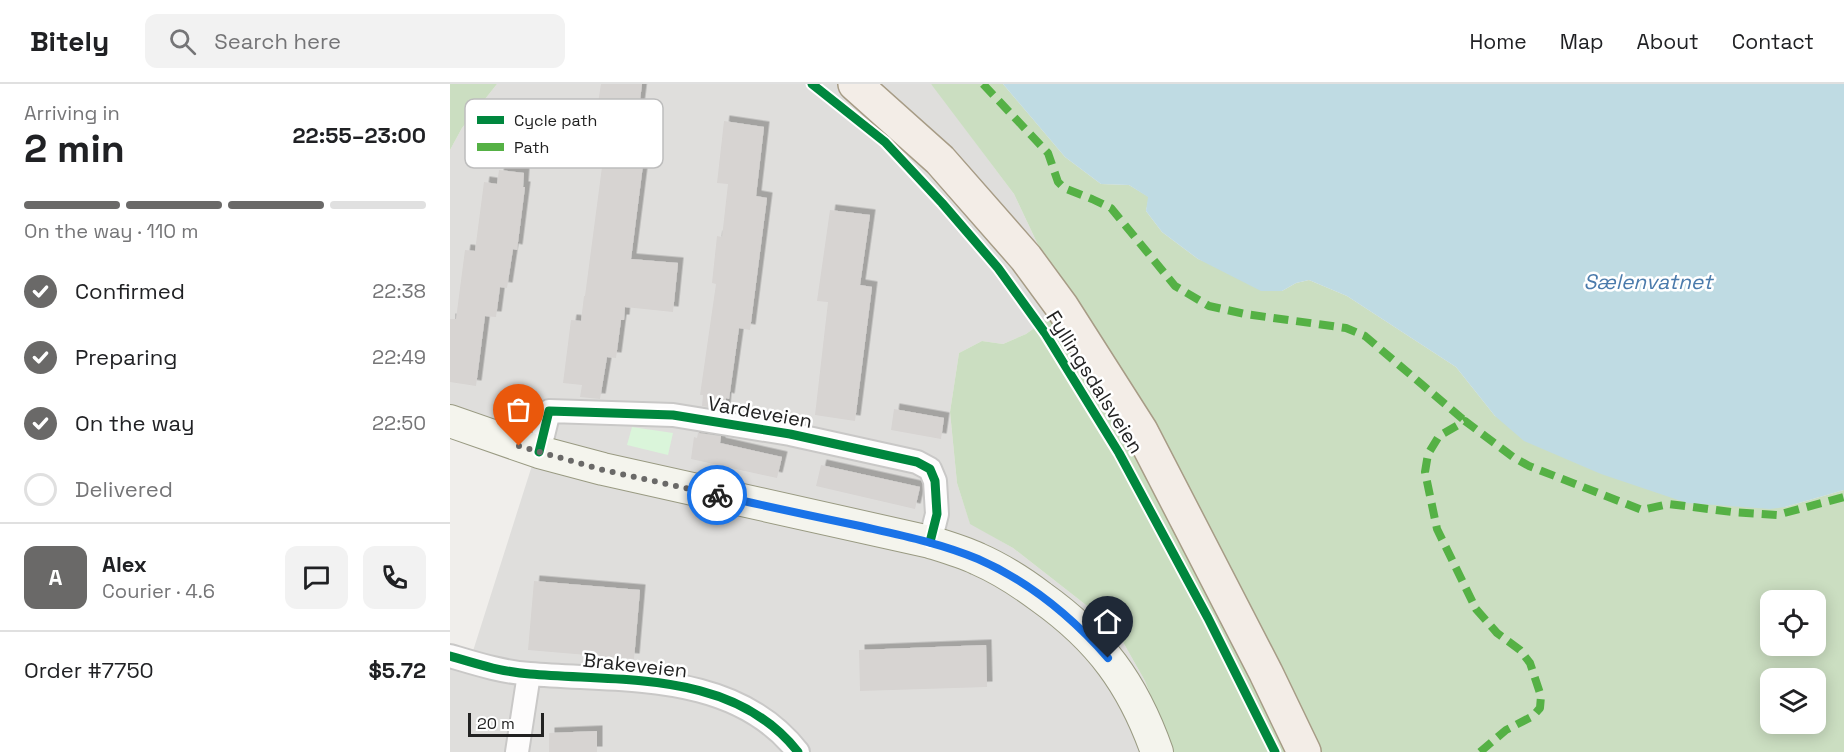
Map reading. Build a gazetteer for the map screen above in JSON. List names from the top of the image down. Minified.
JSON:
{"streets":{"main road":["Fyllingsdalsveien"],"street":["Vardeveien","Brakeveien"]},"water":["Sælenvatnet"],"legend":["Cycle path","Path"],"scale_bar":"20 m","page":{"header":"Bitely","search":"Search here","nav":["Home","Map","About","Contact"],"heading":["2 min","Arriving in","22:55–23:00"],"panel":["Alex","Courier · 4.6","Order #7750","$5.72"],"bar":"On the way · 110 m","list":[["Confirmed","22:38"],["Preparing","22:49"],["On the way","22:50"],"Delivered"],"round":"A","scale":"20 m"}}
